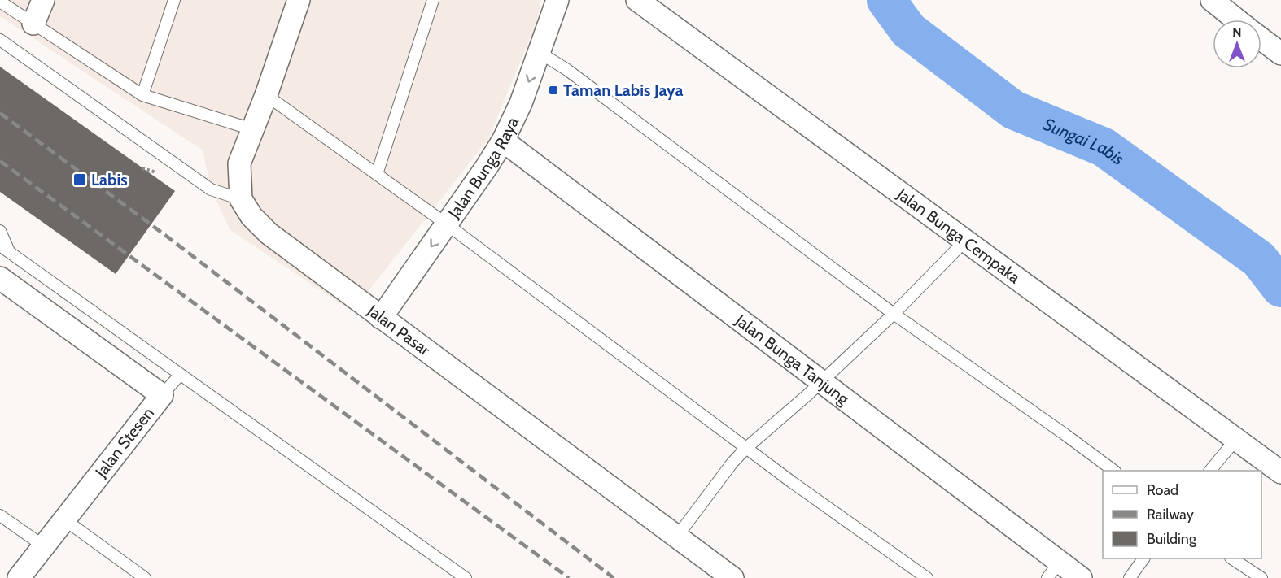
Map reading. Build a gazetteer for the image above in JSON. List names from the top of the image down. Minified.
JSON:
{"streets":{"street":["Jalan Bunga Raya","Jalan Bunga Cempaka","Jalan Pasar","Jalan Bunga Tanjung","Jalan Stesen"]},"crossings":[["Jalan Bunga Raya","Jalan Pasar"],["Jalan Bunga Raya","Jalan Bunga Tanjung"]],"one_way":["Jalan Bunga Raya"],"water":["Sungai Labis"],"places":{"transit":["Taman Labis Jaya","Labis"]},"legend":["Road","Railway","Building"],"north":"top"}
